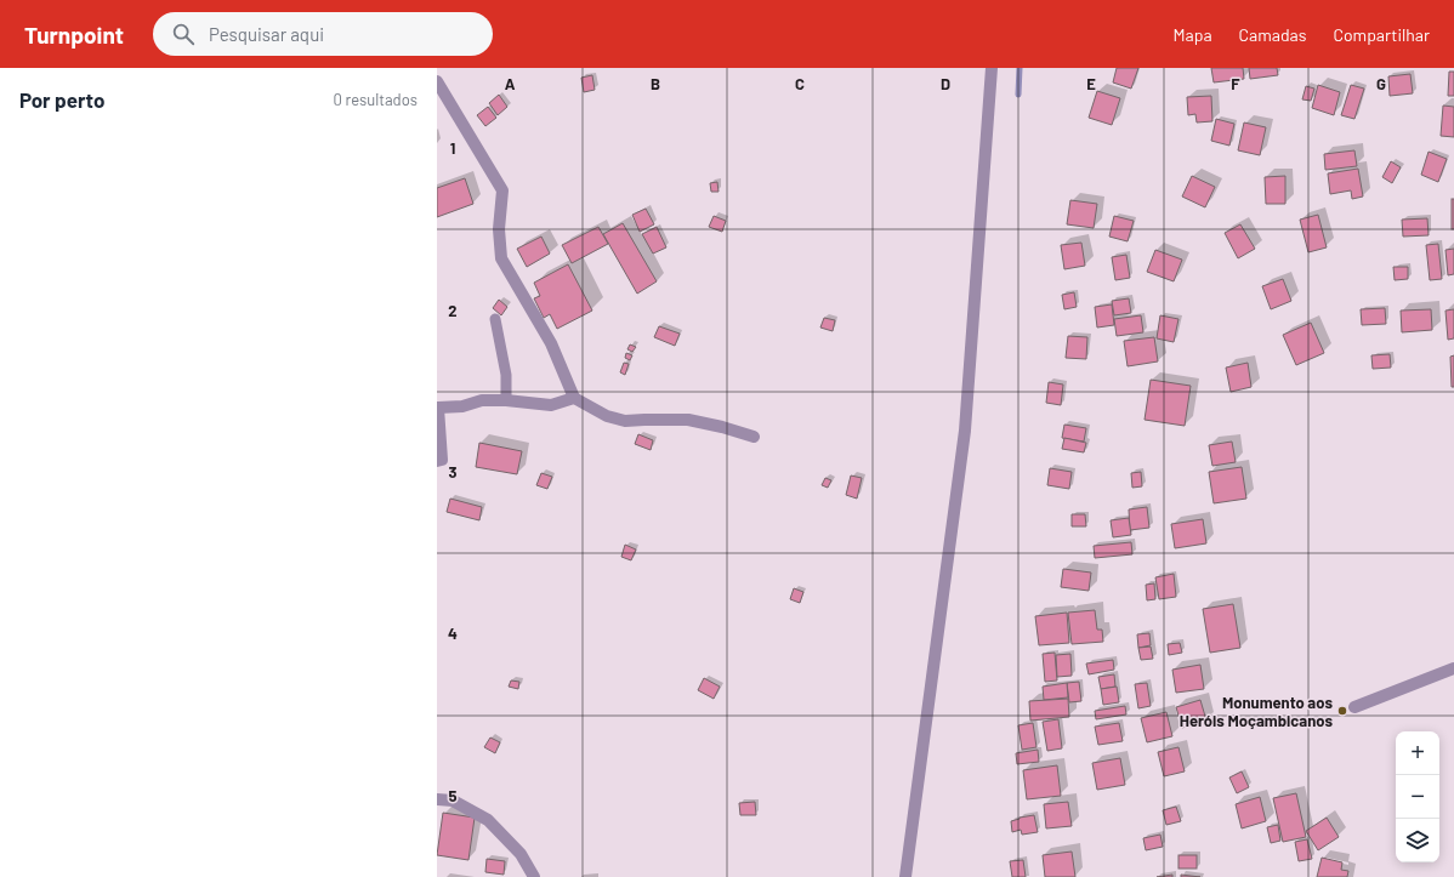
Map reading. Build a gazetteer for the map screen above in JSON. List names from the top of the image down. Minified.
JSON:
{"places":["Monumento aos Heróis Moçambicanos"],"page":{"header":"Turnpoint","search":"Pesquisar aqui","nav":["Mapa","Camadas","Compartilhar"],"heading":["Por perto","0 resultados"],"map_buttons":["+","−"]},"grid":{"columns":["A","B","C","D","E","F","G"],"rows":["1","2","3","4","5"]}}
